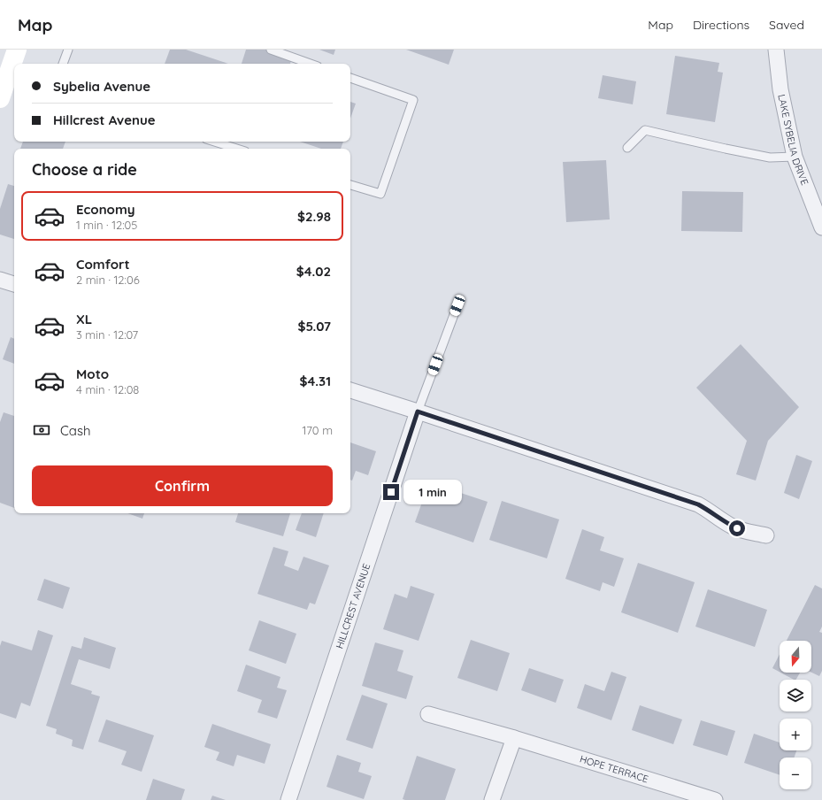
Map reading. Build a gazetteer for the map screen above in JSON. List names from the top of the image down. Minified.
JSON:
{"streets":{"street":["LAKE SYBELIA DRIVE","HILLCREST AVENUE","HOPE TERRACE"]},"north":"bottom","page":{"header":"Map","nav":["Map","Directions","Saved"],"banner":["Sybelia Avenue","Hillcrest Avenue"],"heading":"Choose a ride","list":[{"name":"Economy","note":"1 min · 12:05","value":"$2.98"},{"name":"Comfort","note":"2 min · 12:06","value":"$4.02"},{"name":"XL","note":"3 min · 12:07","value":"$5.07"},{"name":"Moto","note":"4 min · 12:08","value":"$4.31"}],"pay":["Cash","170 m"],"buttons":"Confirm","bubble":"1 min","map_buttons":["+","−"]}}
